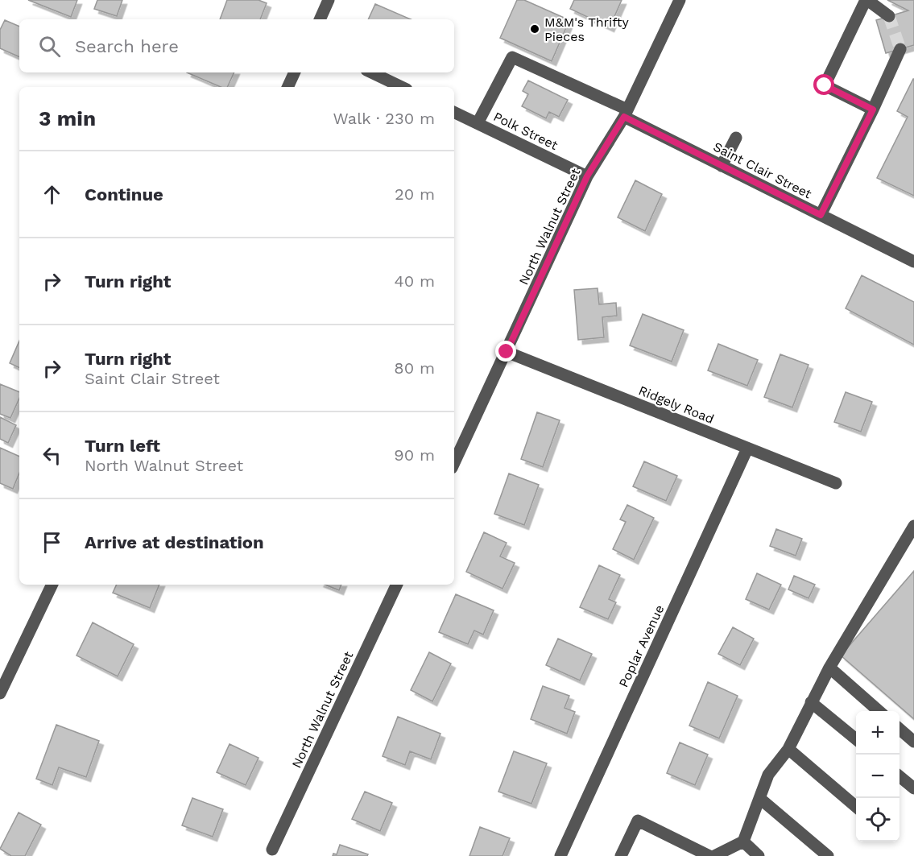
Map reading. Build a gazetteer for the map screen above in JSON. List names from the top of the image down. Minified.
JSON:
{"streets":{"street":["Polk Street","Saint Clair Street","North Walnut Street","Ridgely Road","Poplar Avenue"]},"crossings":[["Polk Street","Saint Clair Street"],["Polk Street","North Walnut Street"],["Saint Clair Street","North Walnut Street"],["North Walnut Street","Ridgely Road"],["Ridgely Road","Poplar Avenue"]],"places":["M&M's Thrifty Pieces"],"page":{"search":"Search here","heading":["3 min","Walk · 230 m"],"list":[["Continue","20 m"],["Turn right","40 m"],["Turn right","Saint Clair Street","80 m"],["Turn left","North Walnut Street","90 m"],"Arrive at destination"],"map_buttons":["+","−"]}}
